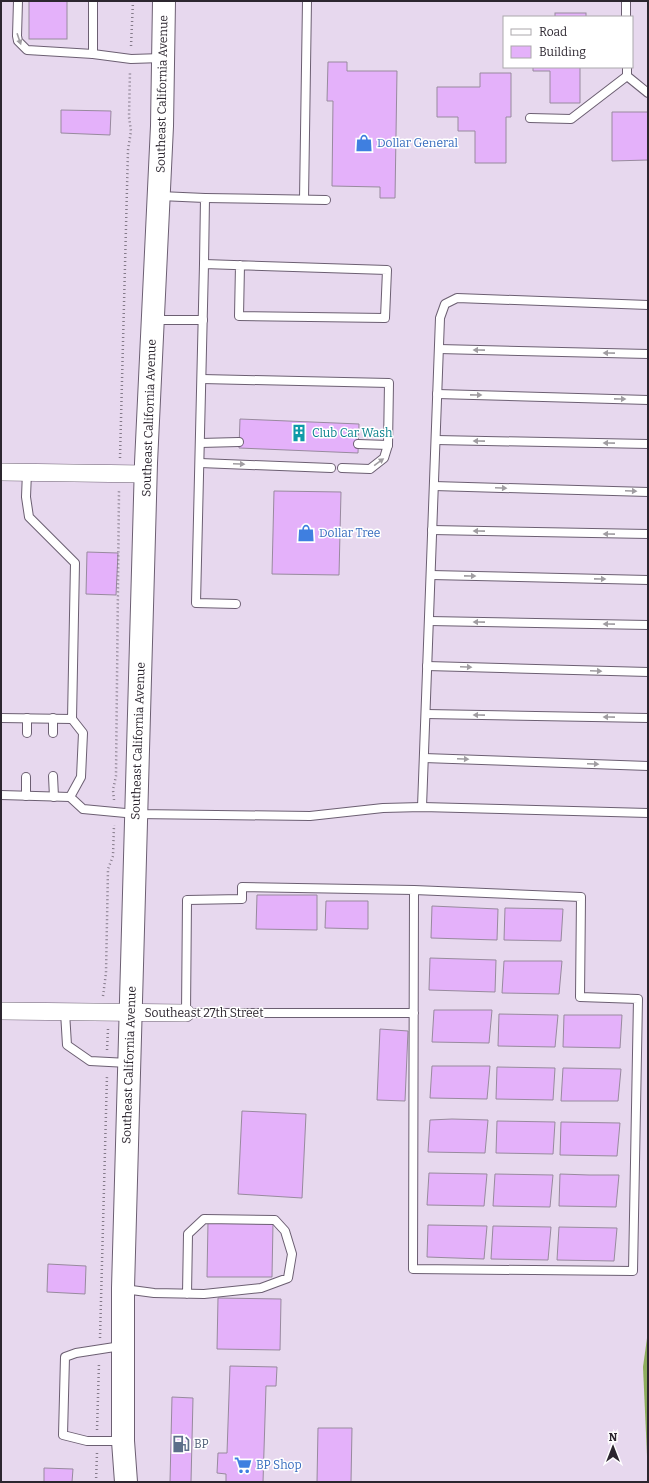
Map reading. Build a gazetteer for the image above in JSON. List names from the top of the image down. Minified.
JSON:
{"streets":{"main road":["Southeast California Avenue"],"street":["Southeast 27th Street"]},"crossings":[["Southeast California Avenue","Southeast 27th Street"]],"places":{"shop":["Dollar General","Dollar Tree"],"building":["Club Car Wash"],"fuel station":["BP"],"supermarket":["BP Shop"]},"legend":["Road","Building"],"north":"top"}
